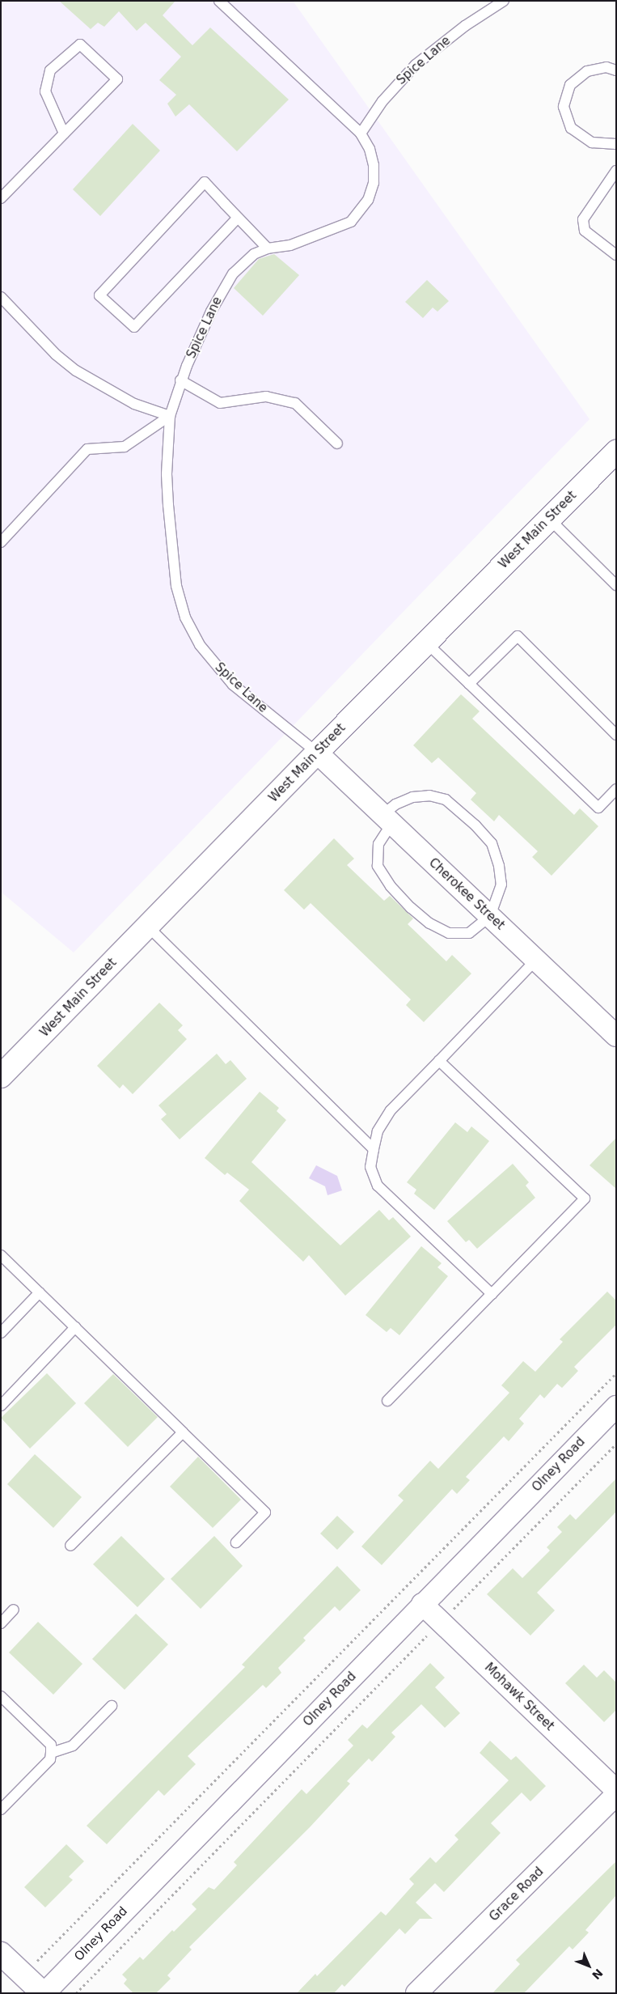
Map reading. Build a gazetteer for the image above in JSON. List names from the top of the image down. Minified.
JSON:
{"streets":{"main road":["West Main Street"],"street":["Cherokee Street","Olney Road","Mohawk Street","Grace Road"],"lane":["Spice Lane"]},"crossings":[["Spice Lane","West Main Street"],["Spice Lane","Cherokee Street"],["West Main Street","Cherokee Street"],["Olney Road","Mohawk Street"]],"north":"bottom right"}
